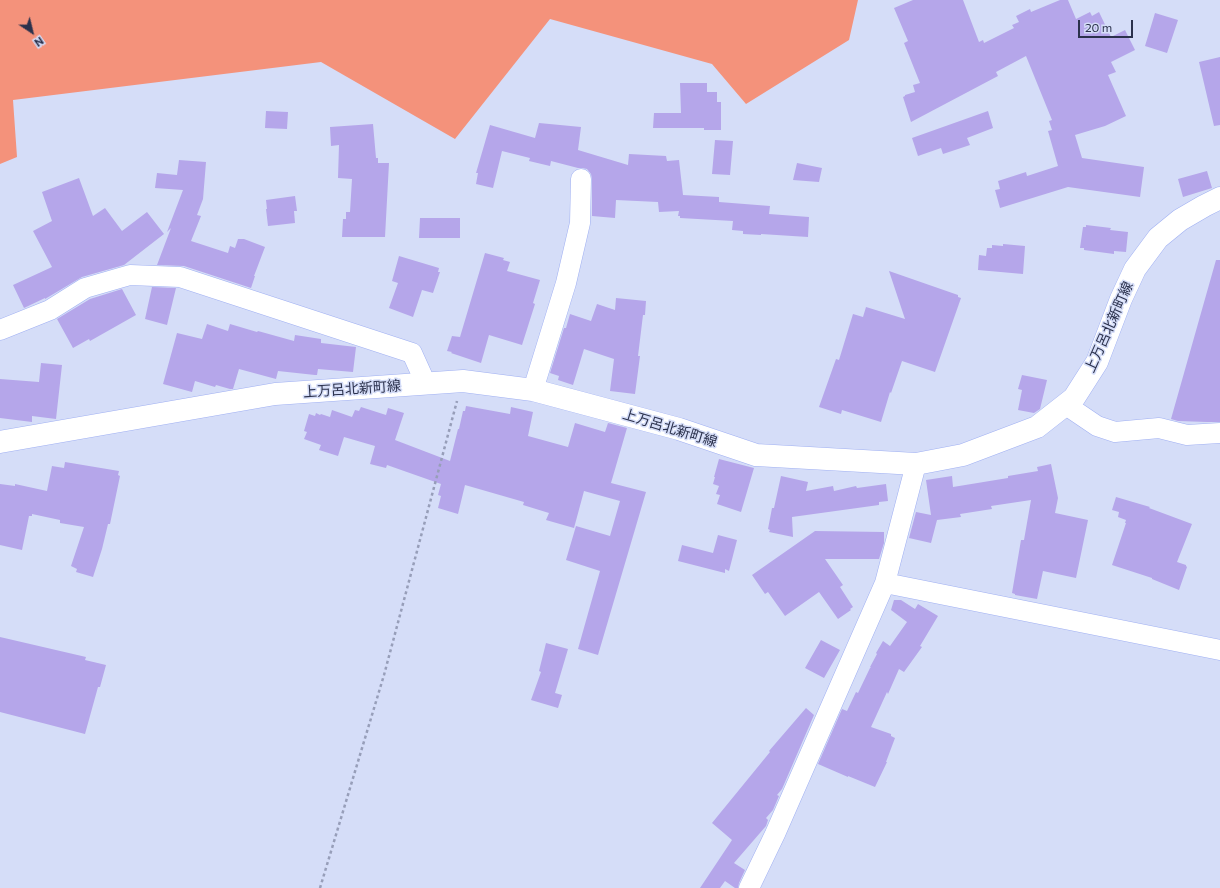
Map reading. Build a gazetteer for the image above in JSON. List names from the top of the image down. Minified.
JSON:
{"streets":{"main road":["上万呂北新町線"]},"scale_bar":"20 m","north":"bottom right"}
